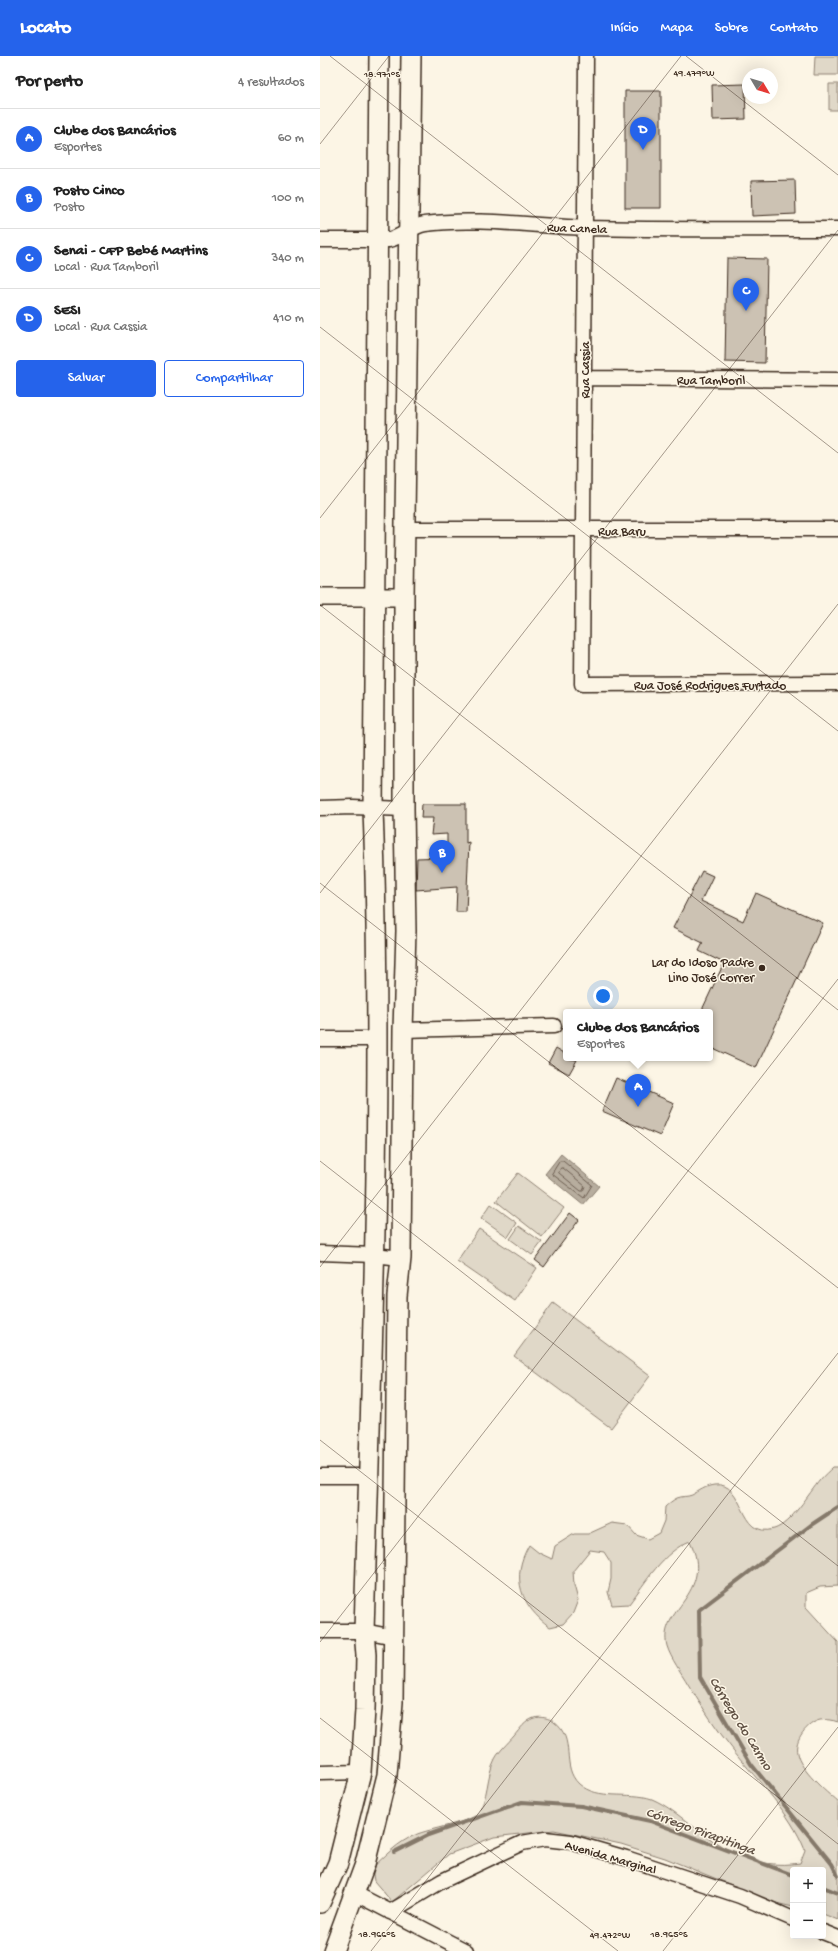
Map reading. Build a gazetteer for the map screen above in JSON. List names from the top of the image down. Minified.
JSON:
{"streets":{"street":["Rua Canela","Rua Cassia","Rua Tamboril","Rua Baru","Rua José Rodrigues Furtado","Avenida Marginal"]},"crossings":[["Rua Canela","Rua Cassia"],["Rua Cassia","Rua Tamboril"],["Rua Cassia","Rua Baru"],["Rua Cassia","Rua José Rodrigues Furtado"]],"water":["Córrego do Carmo","Córrego Pirapitinga"],"places":["Lar do Idoso Padre Lino José Correr"],"north":"bottom right","page":{"header":"Locato","nav":["Início","Mapa","Sobre","Contato"],"heading":["Por perto","4 resultados"],"list":[{"mark":"A","name":"Clube dos Bancários","note":"Esportes","value":"60 m"},{"mark":"B","name":"Posto Cinco","note":"Posto","value":"100 m"},{"mark":"C","name":"Senai - CFP Bebé Martins","note":"Local · Rua Tamboril","value":"340 m"},{"mark":"D","name":"SESI","note":"Local · Rua Cassia","value":"410 m"}],"pins":["D","C","B","A"],"buttons":["Salvar","Compartilhar"],"popup":["Clube dos Bancários","Esportes"],"map_buttons":["+","−"]},"coordinates":["49.479°W","18.971°S","18.966°S","18.965°S","49.472°W"]}
